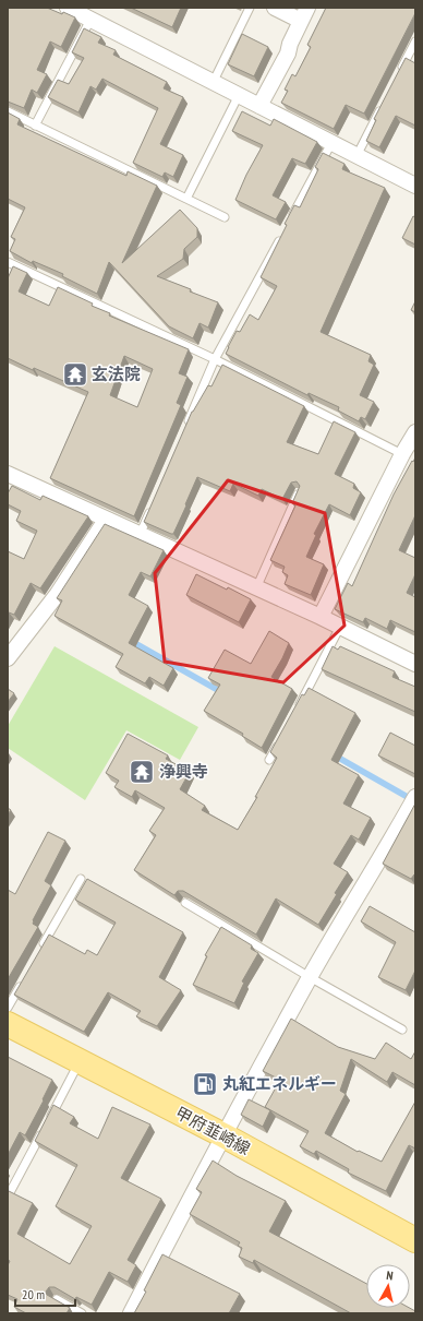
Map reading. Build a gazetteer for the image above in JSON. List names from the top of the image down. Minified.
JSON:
{"streets":{"main road":["甲府韮崎線"]},"places":{"temple":["玄法院","浄興寺"],"fuel station":["丸紅エネルギー"]},"scale_bar":"20 m","north":"top"}
